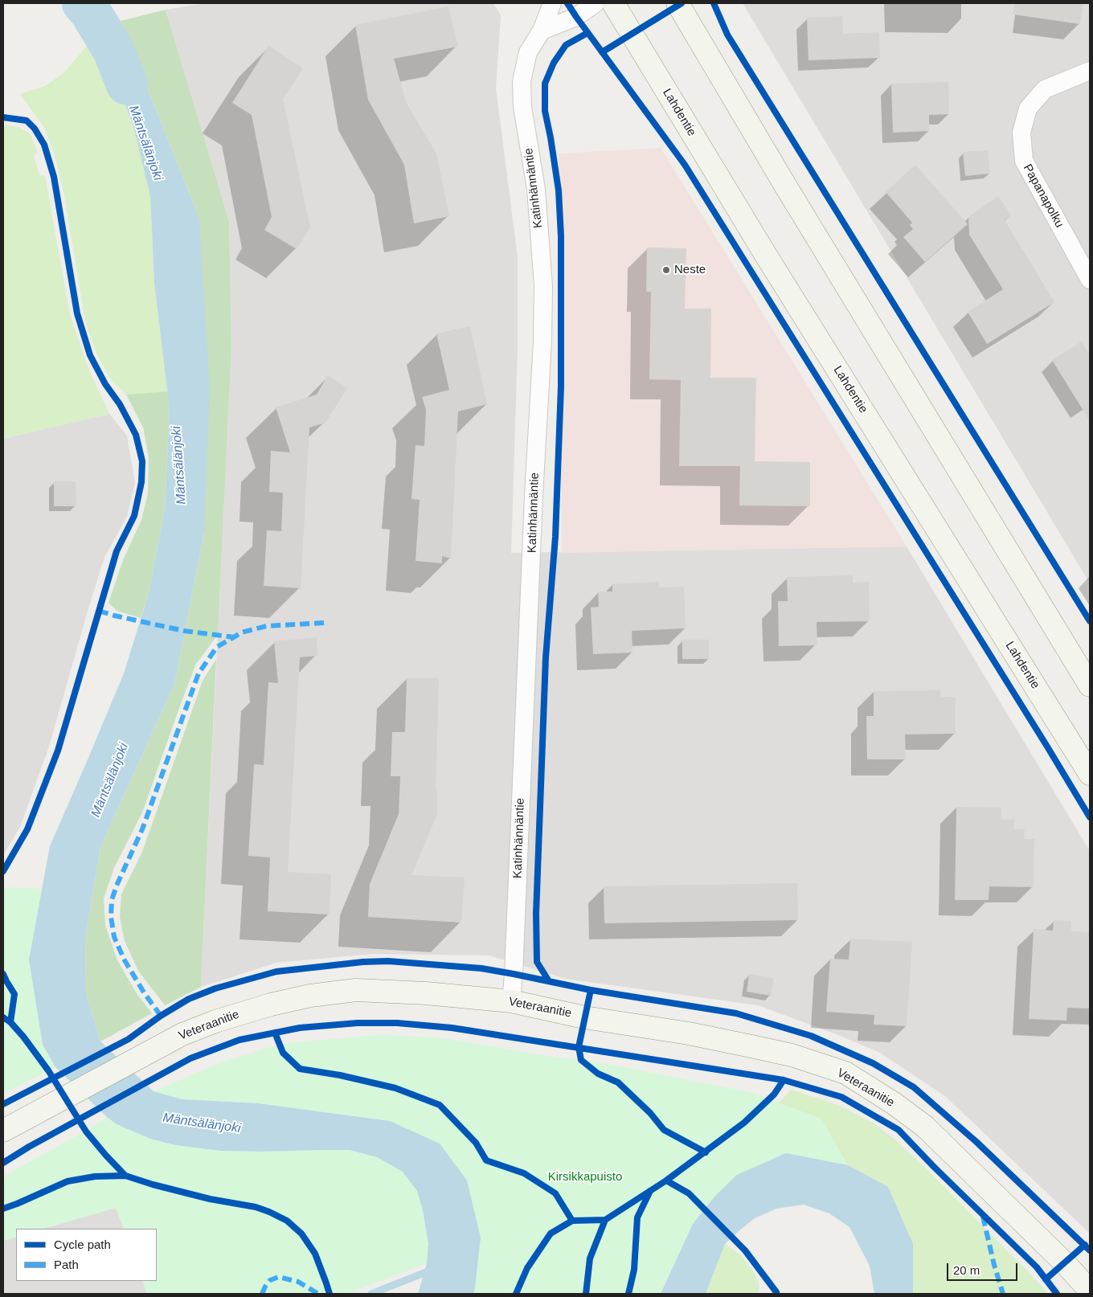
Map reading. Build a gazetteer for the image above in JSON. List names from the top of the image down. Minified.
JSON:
{"streets":{"main road":["Lahdentie","Veteraanitie"],"street":["Katinhännäntie","Papanapolku"]},"crossings":[["Katinhännäntie","Veteraanitie"]],"water":["Mäntsälänjoki"],"parks":["Kirsikkapuisto"],"places":["Neste"],"legend":["Cycle path","Path"],"scale_bar":"20 m"}
